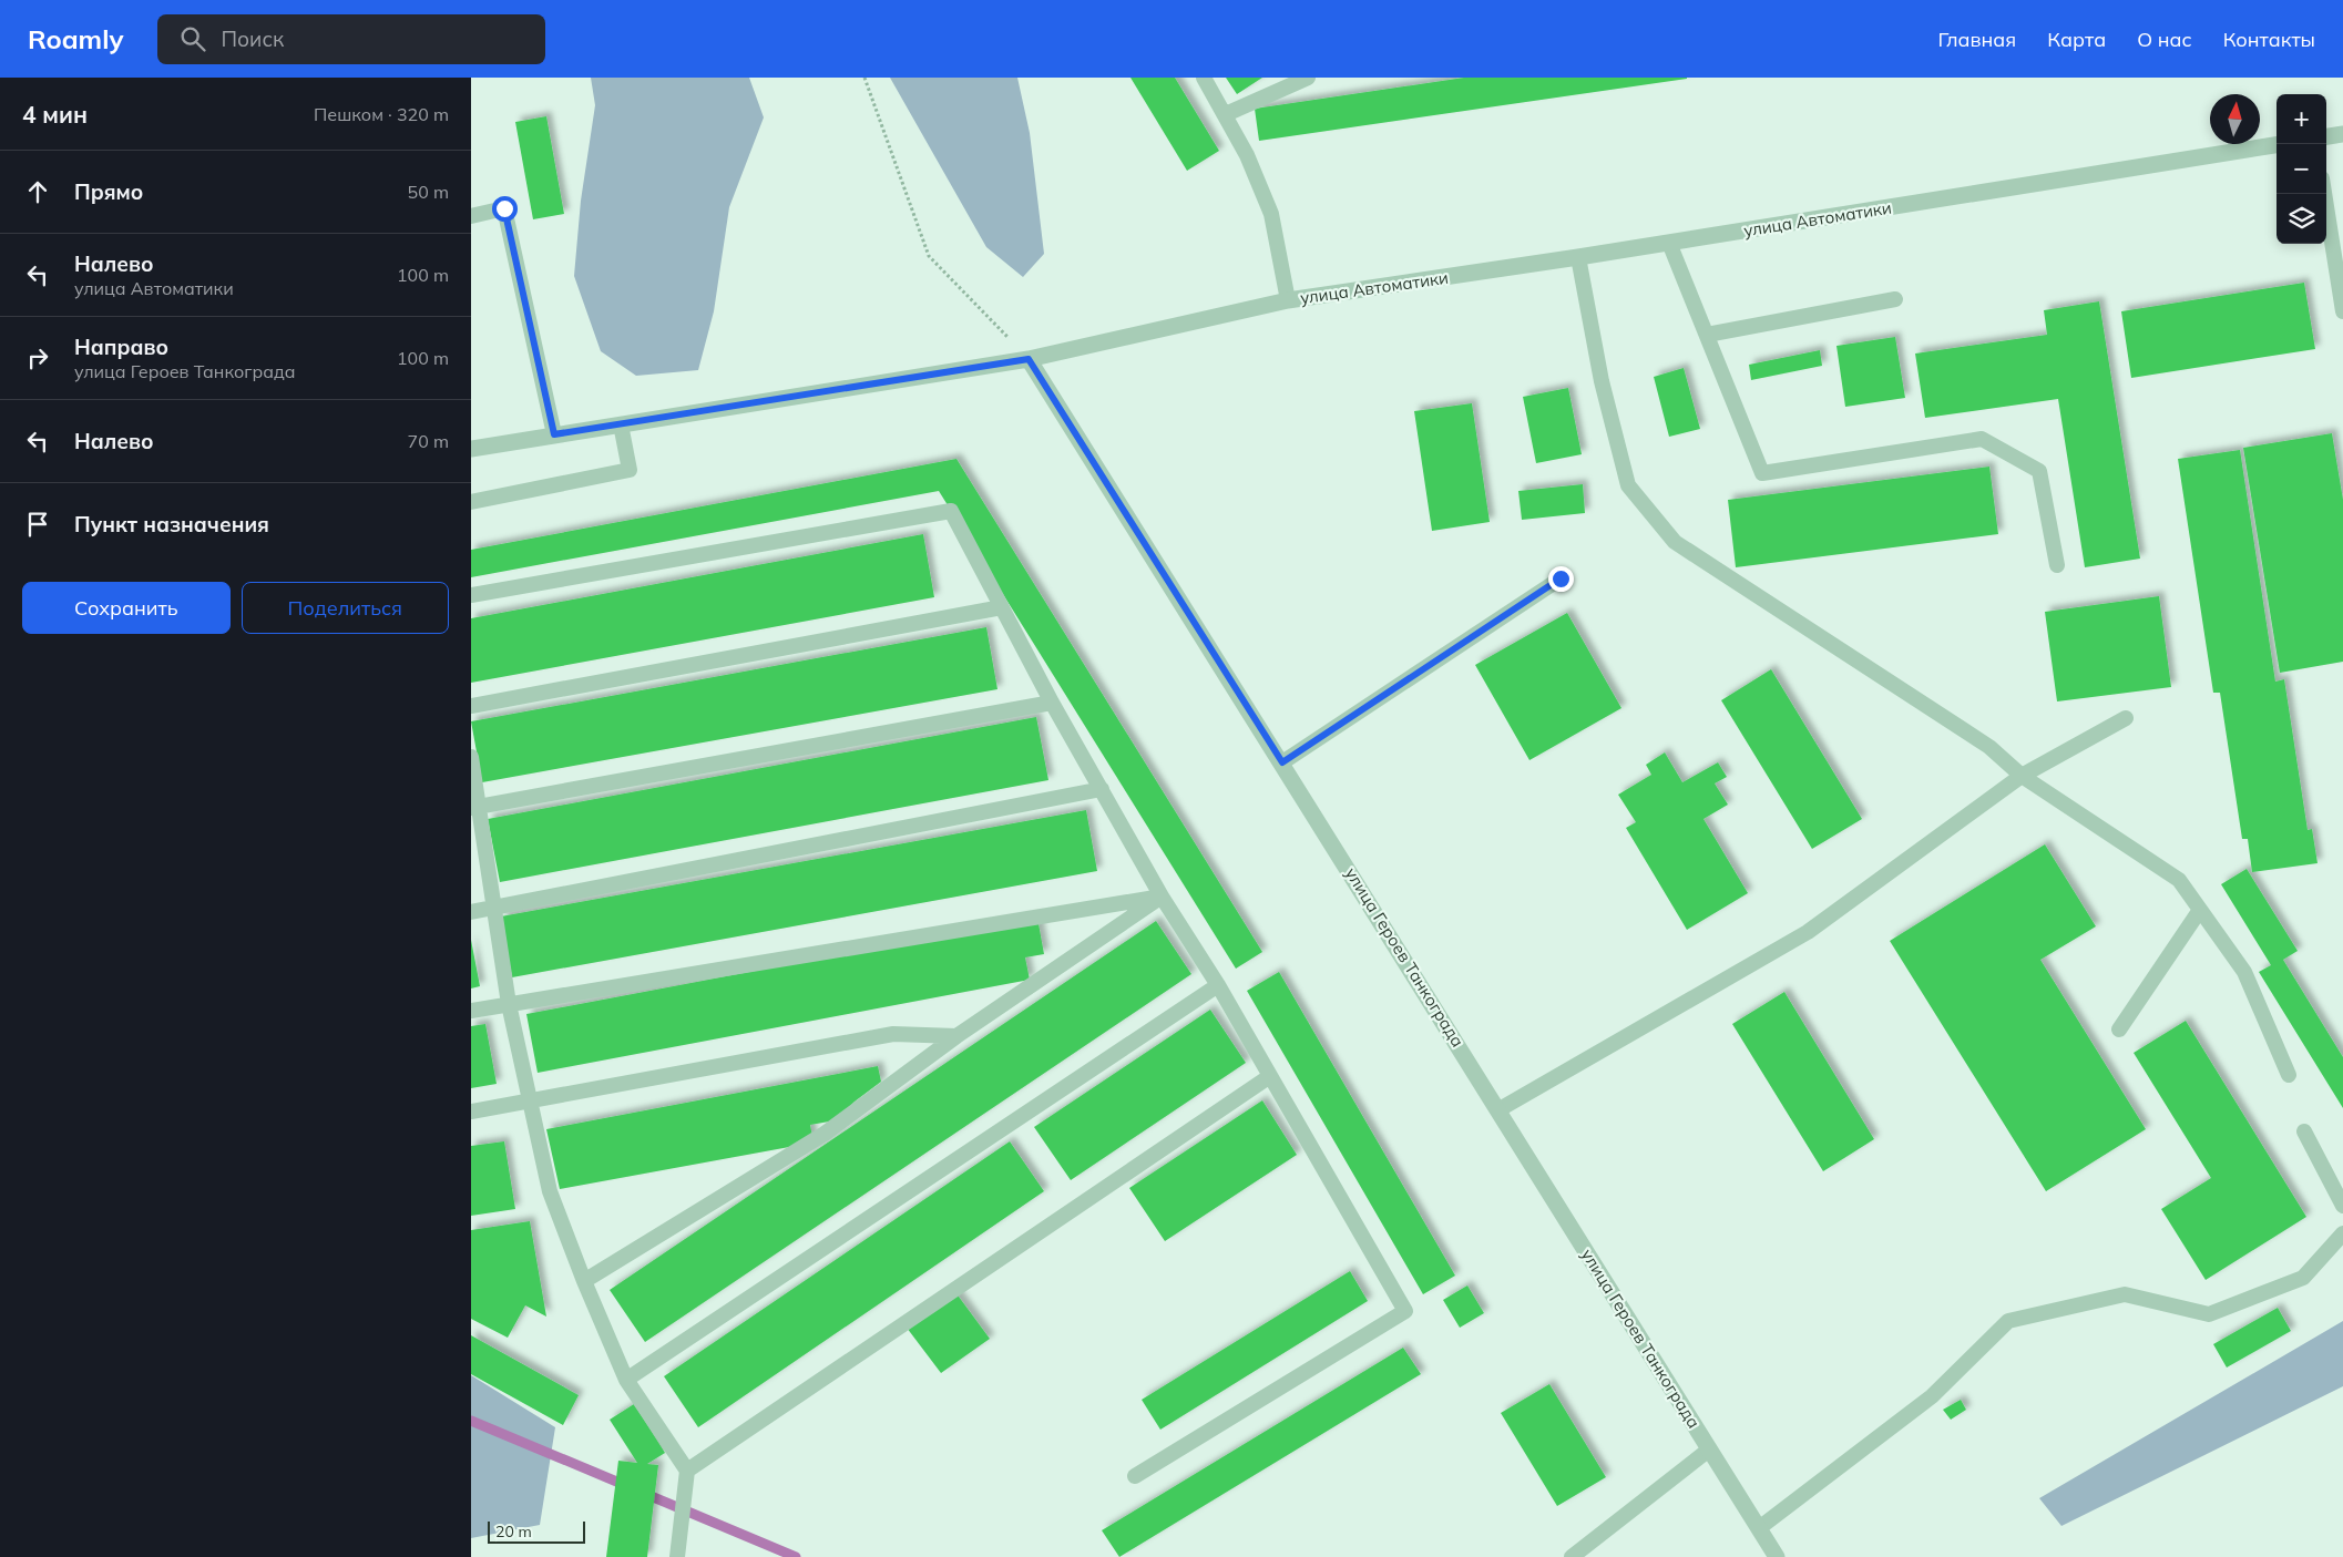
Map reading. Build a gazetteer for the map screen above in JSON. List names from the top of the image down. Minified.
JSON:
{"streets":{"street":["улица Автоматики","улица Героев Танкограда"]},"crossings":[["улица Автоматики","улица Героев Танкограда"]],"scale_bar":"20 m","north":"top","page":{"header":"Roamly","search":"Поиск","nav":["Главная","Карта","О нас","Контакты"],"heading":["4 мин","Пешком · 320 m"],"map_buttons":["+","−"],"list":[["Прямо","50 m"],["Налево","улица Автоматики","100 m"],["Направо","улица Героев Танкограда","100 m"],["Налево","70 m"],"Пункт назначения"],"buttons":["Сохранить","Поделиться"],"scale":"20 m"}}
